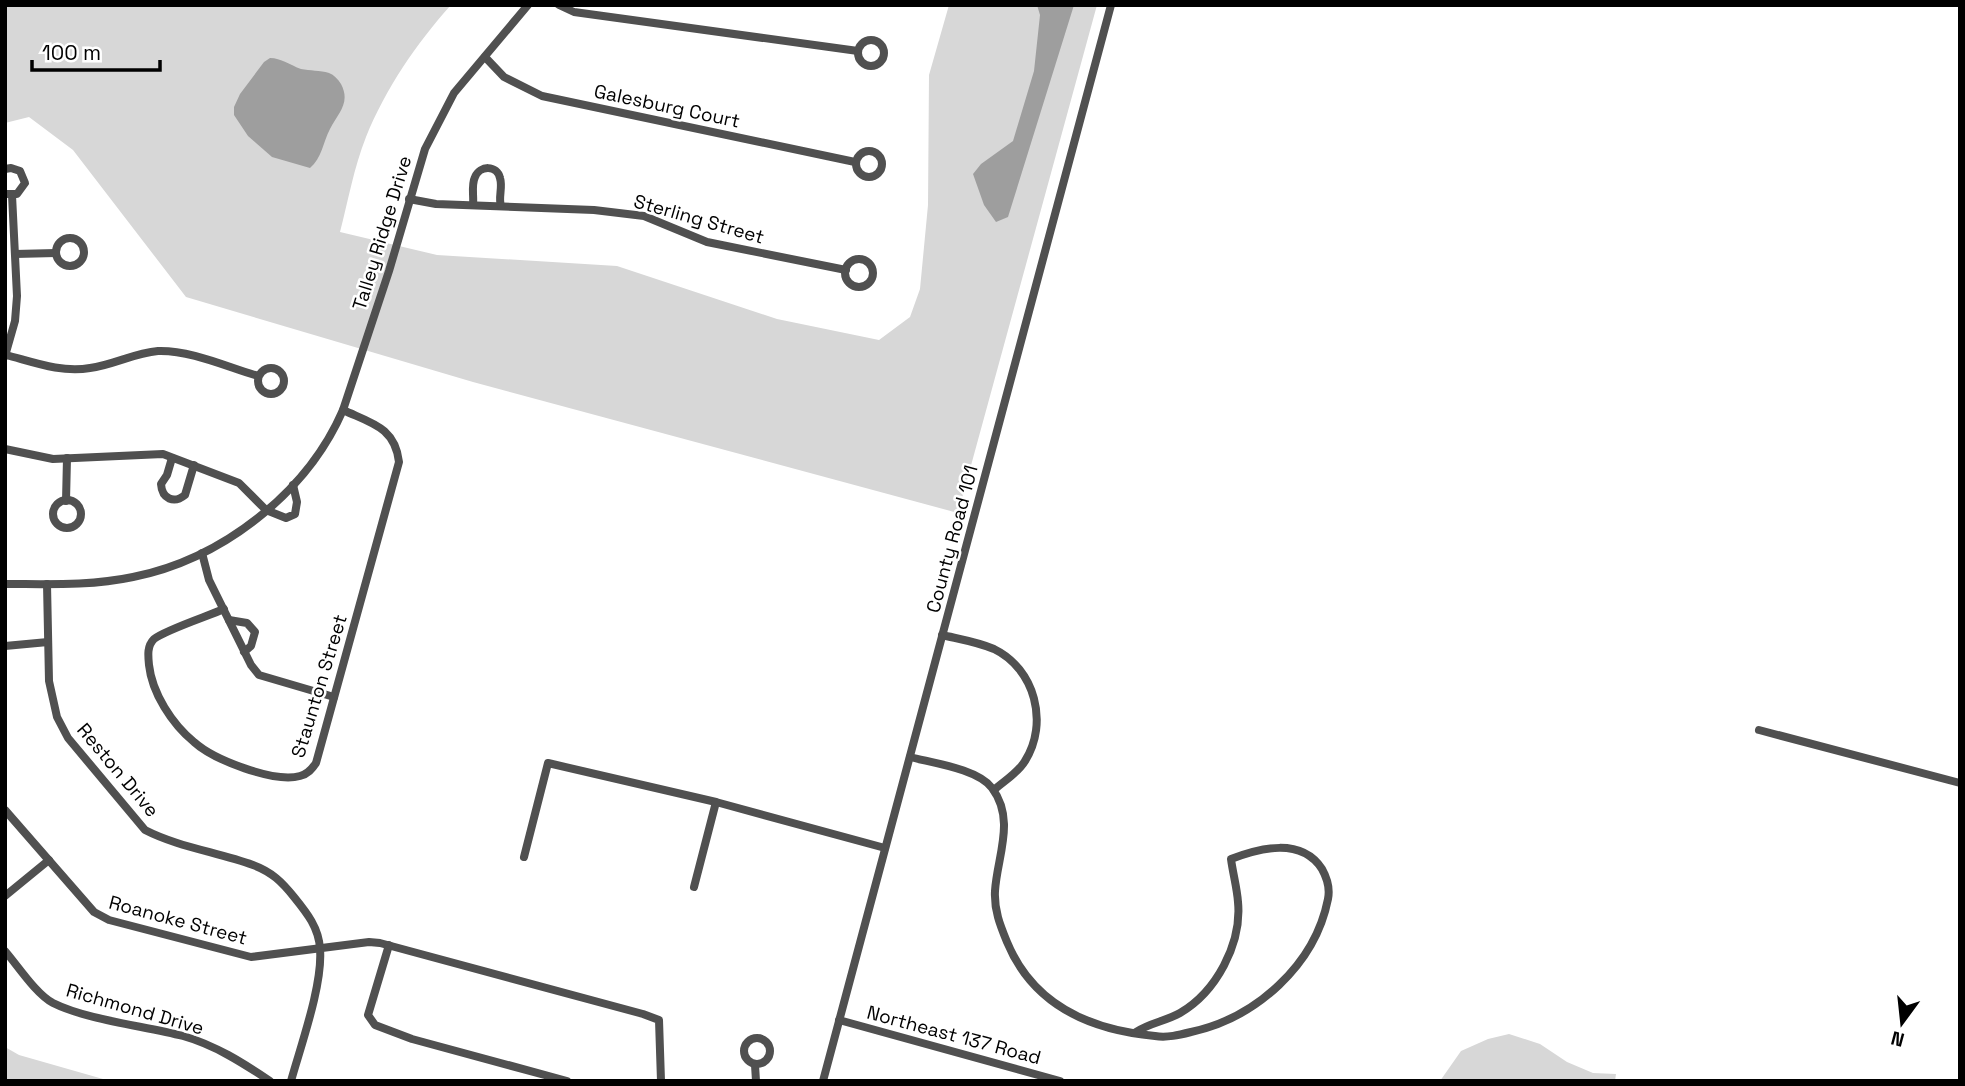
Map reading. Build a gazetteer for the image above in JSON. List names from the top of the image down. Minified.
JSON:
{"streets":{"street":["Galesburg Court","Sterling Street","Talley Ridge Drive","County Road 101","Staunton Street","Reston Drive","Roanoke Street","Richmond Drive","Northeast 137 Road"]},"crossings":[["Galesburg Court","Talley Ridge Drive"],["Sterling Street","Talley Ridge Drive"],["Talley Ridge Drive","Staunton Street"],["Talley Ridge Drive","Reston Drive"],["County Road 101","Northeast 137 Road"],["Reston Drive","Roanoke Street"]],"scale_bar":"100 m","north":"bottom"}
